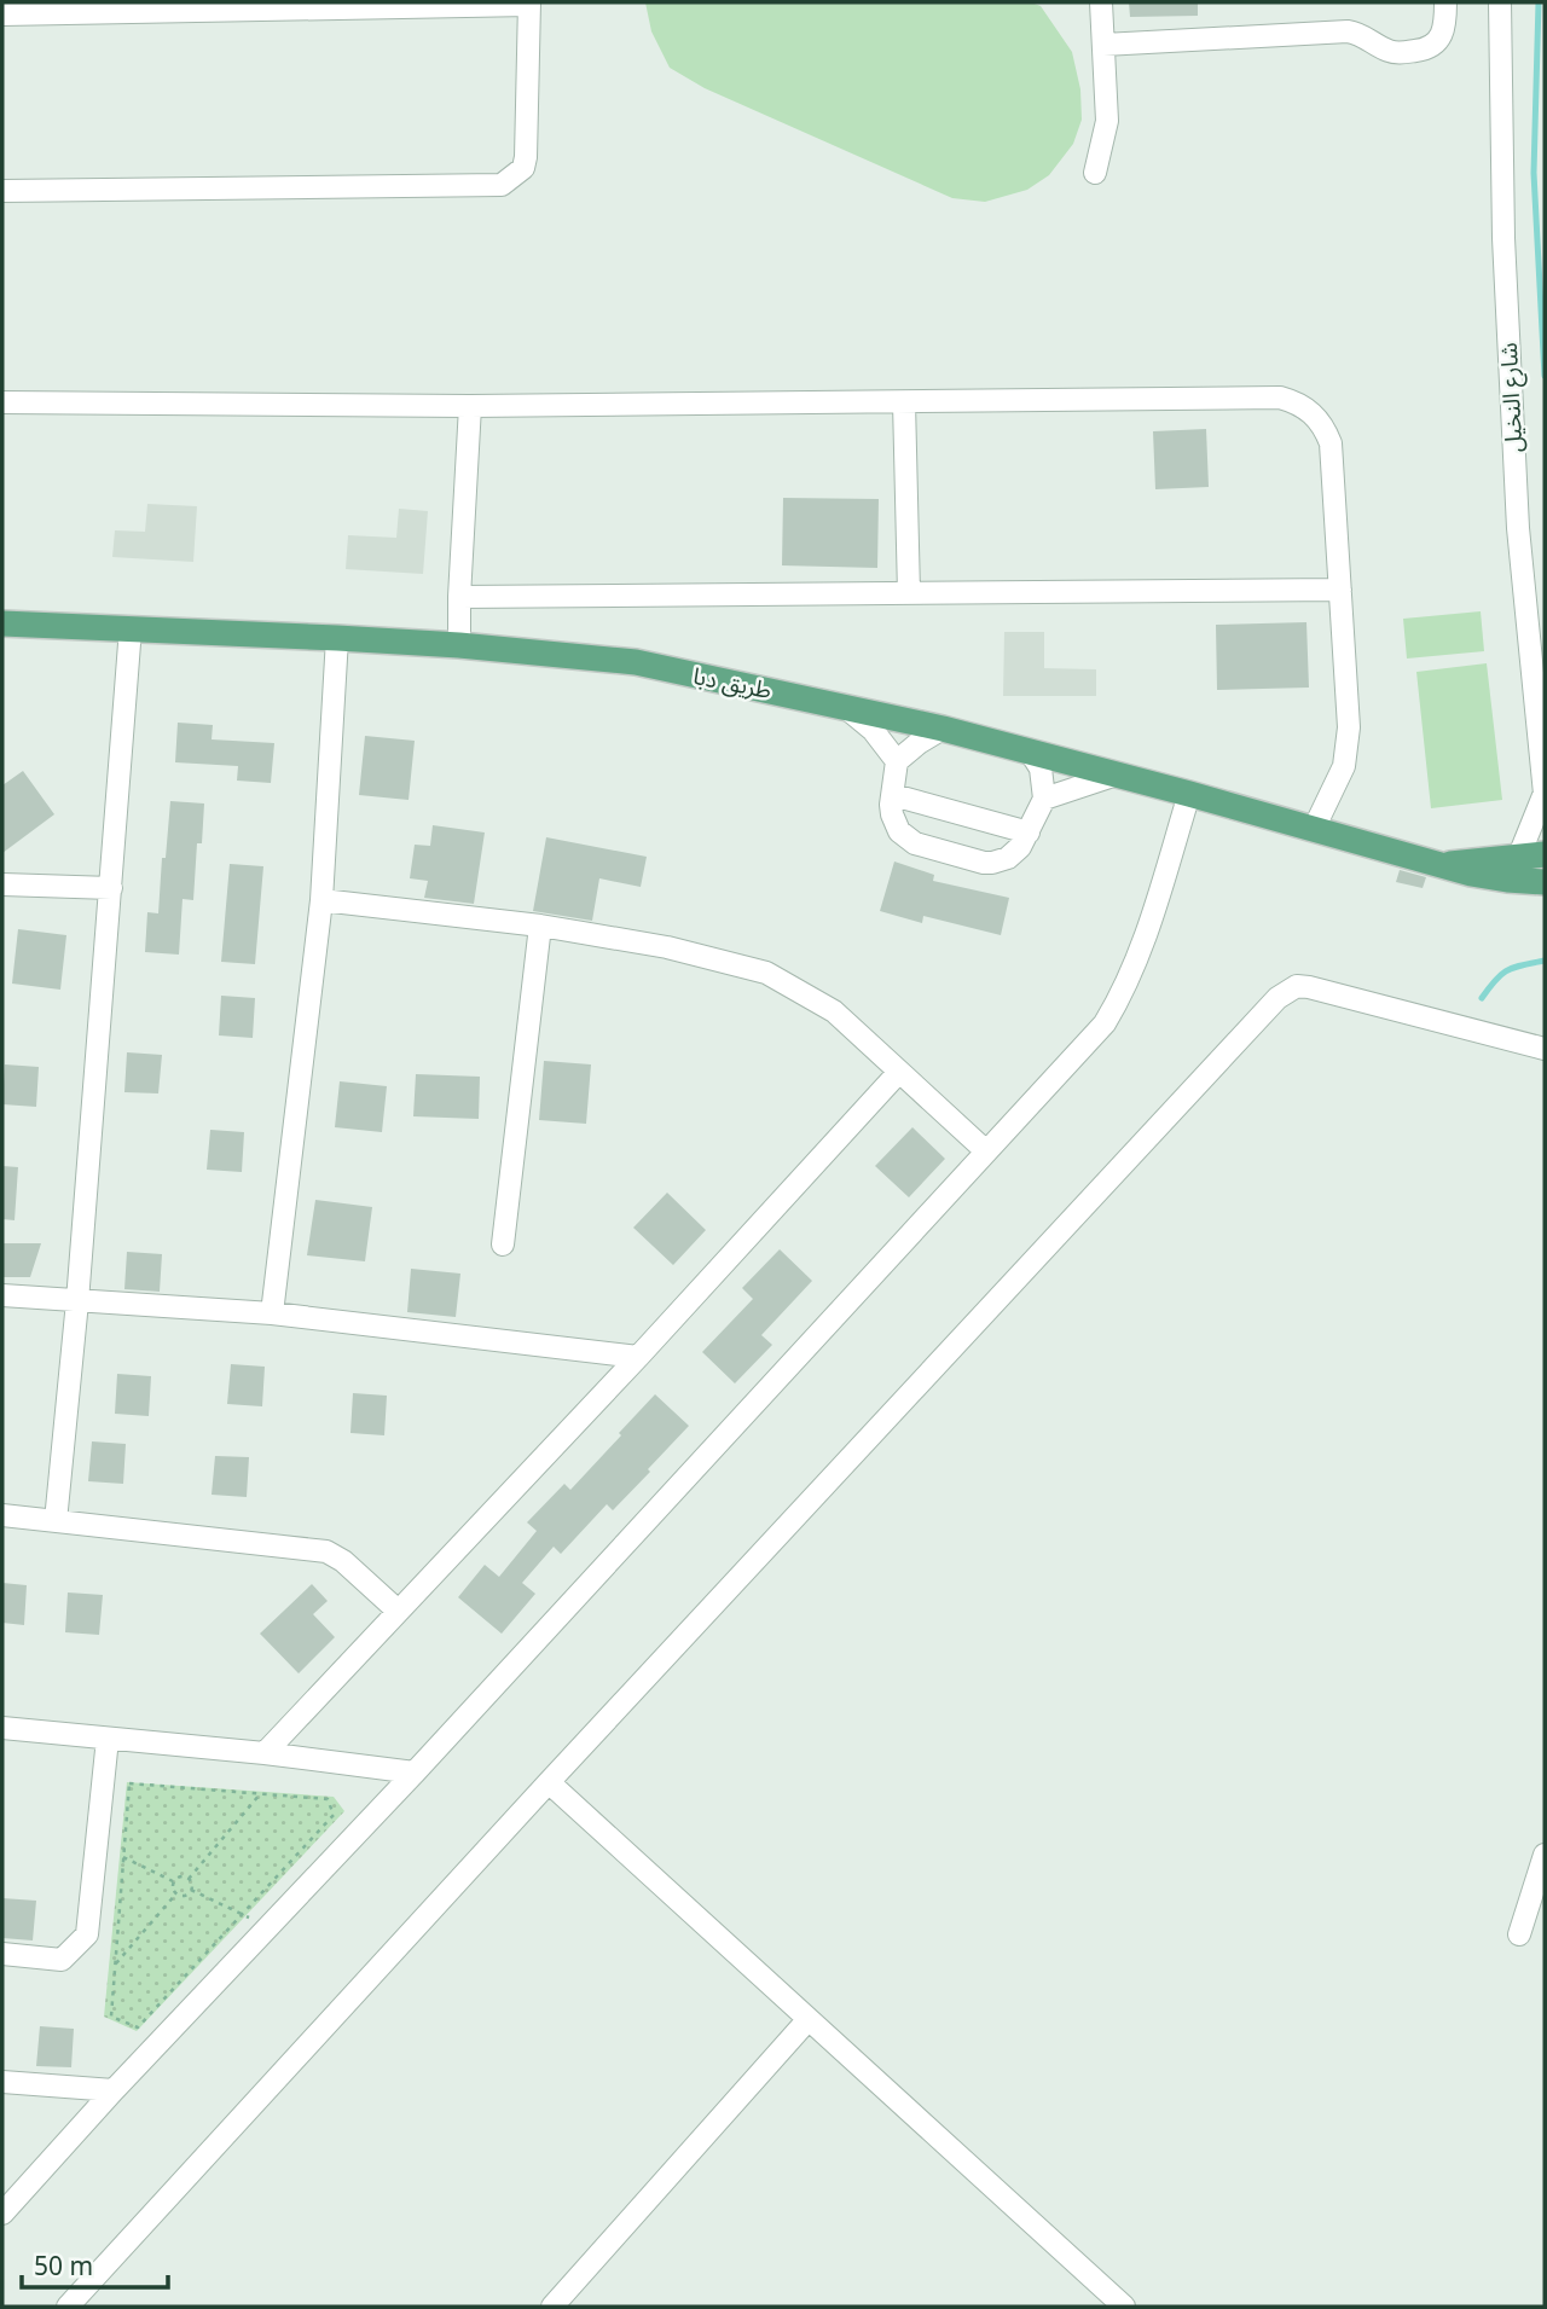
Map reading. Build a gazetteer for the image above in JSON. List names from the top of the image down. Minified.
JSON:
{"streets":{"main road":["طريق دبا"],"street":["شارع النخيل"]},"crossings":[["شارع النخيل","طريق دبا"]],"scale_bar":"50 m"}
